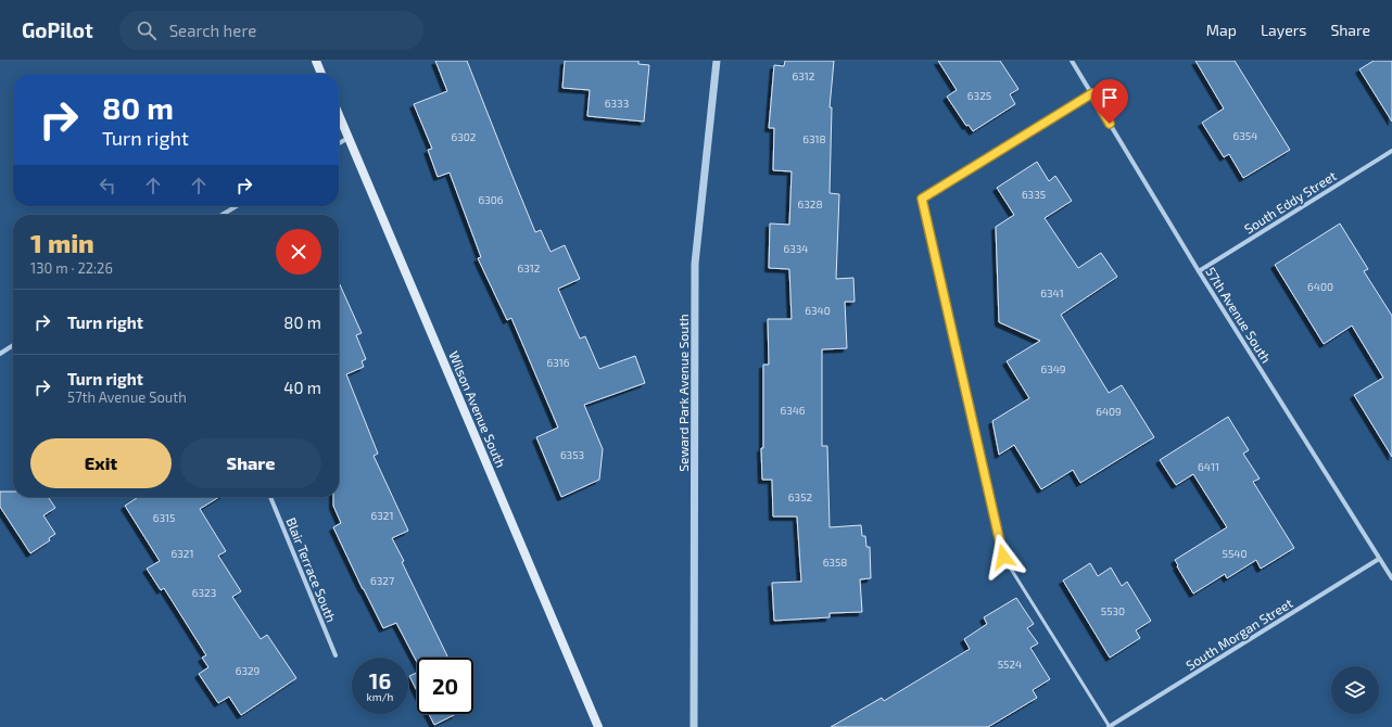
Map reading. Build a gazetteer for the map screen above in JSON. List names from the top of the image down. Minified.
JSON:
{"streets":{"main road":["Wilson Avenue South"],"street":["South Eddy Street","57th Avenue South","Seward Park Avenue South","Blair Terrace South","South Morgan Street"]},"crossings":[["South Eddy Street","57th Avenue South"],["57th Avenue South","South Morgan Street"]],"house_numbers":["6312","6325","6333","6354","6302","6318","6335","6306","6328","6334","6312","6400","6341","6340","6316","6349","6346","6409","6353","6411","6352","6321","6315","6321","5540","6358","6327","6323","5530","5524","6329"],"page":{"header":"GoPilot","search":"Search here","nav":["Map","Layers","Share"],"turn":["80 m","Turn right"],"heading":["1 min","130 m · 22:26"],"list":[{"name":"Turn right","value":"80 m"},{"name":"Turn right","note":"57th Avenue South","value":"40 m"}],"buttons":["Exit","Share"],"speed":"16 km/h","limit":"20"}}
